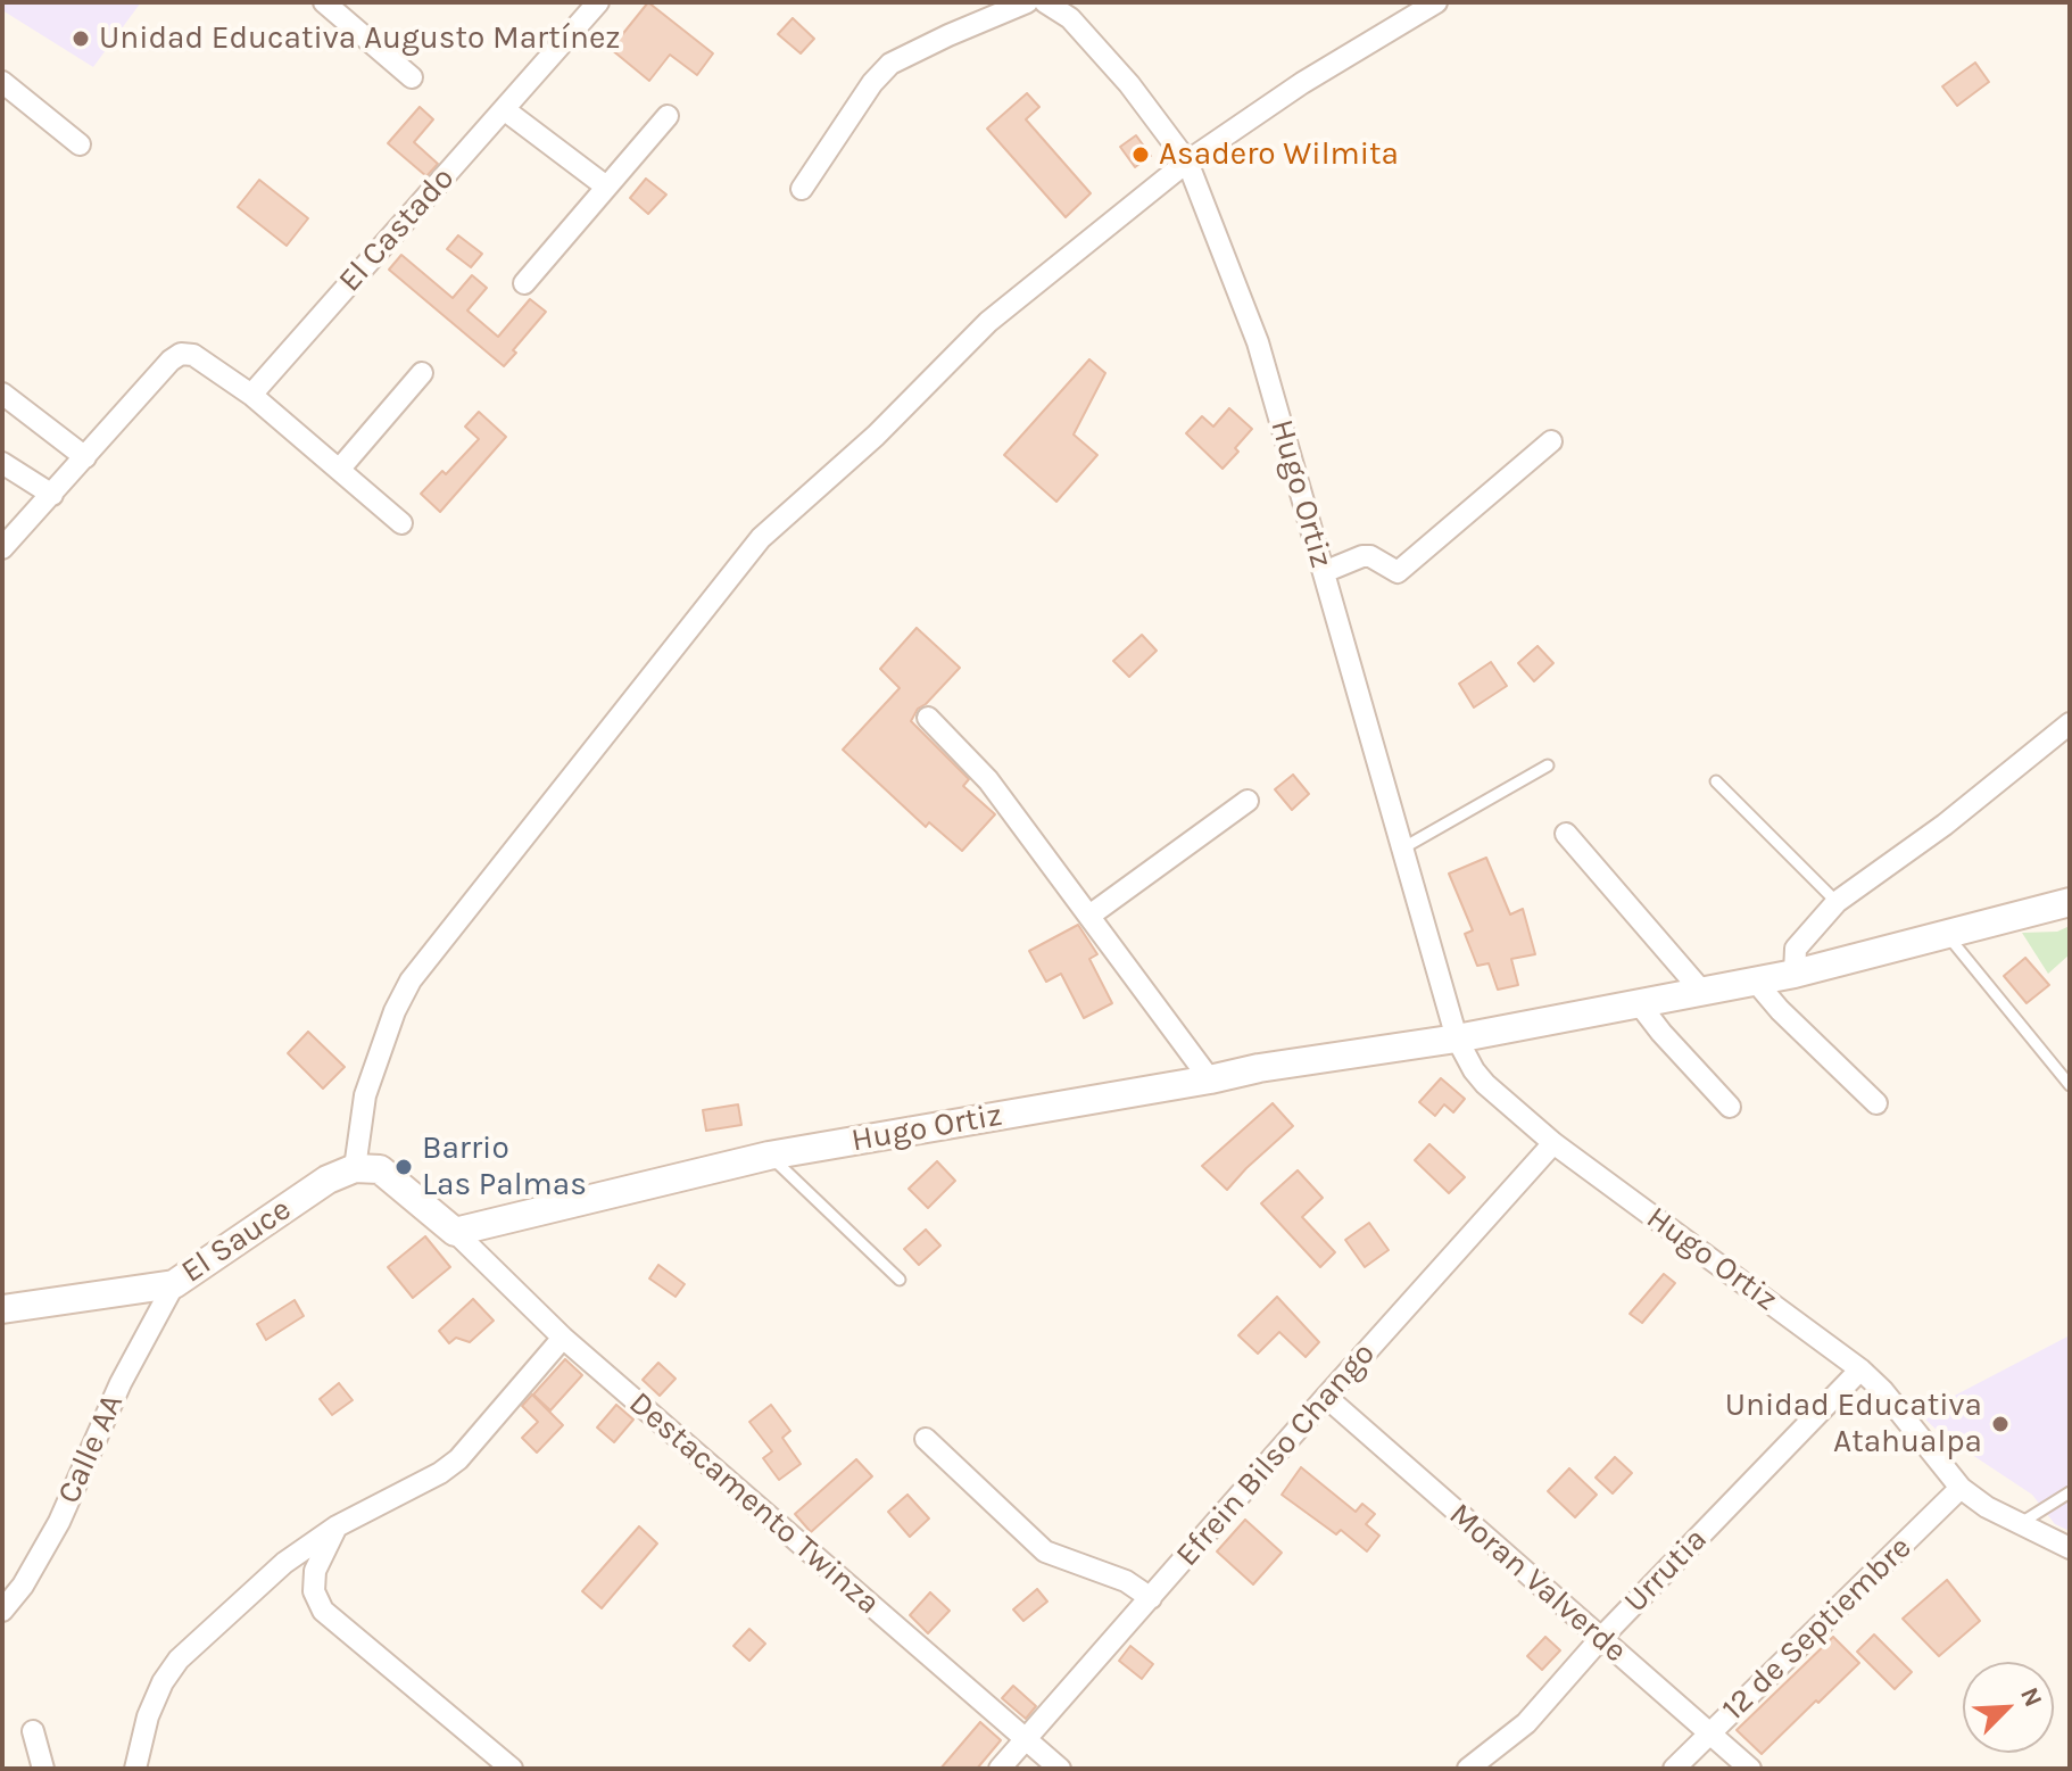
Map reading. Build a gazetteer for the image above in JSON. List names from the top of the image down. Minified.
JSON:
{"streets":{"street":["El Castado","Hugo Ortiz","El Sauce","Calle AA","Efrein Bilso Chango","Destacamento Twinza","Urrutia","Moran Valverde","12 de Septiembre"]},"crossings":[["Hugo Ortiz","Efrein Bilso Chango"],["Hugo Ortiz","Destacamento Twinza"],["Hugo Ortiz","Urrutia"],["Hugo Ortiz","12 de Septiembre"],["El Sauce","Calle AA"],["Efrein Bilso Chango","Destacamento Twinza"],["Efrein Bilso Chango","Moran Valverde"],["Urrutia","Moran Valverde"],["Moran Valverde","12 de Septiembre"]],"places":["Unidad Educativa Augusto Martínez","Asadero Wilmita","Barrio Las Palmas","Unidad Educativa Atahualpa"],"north":"top right"}
